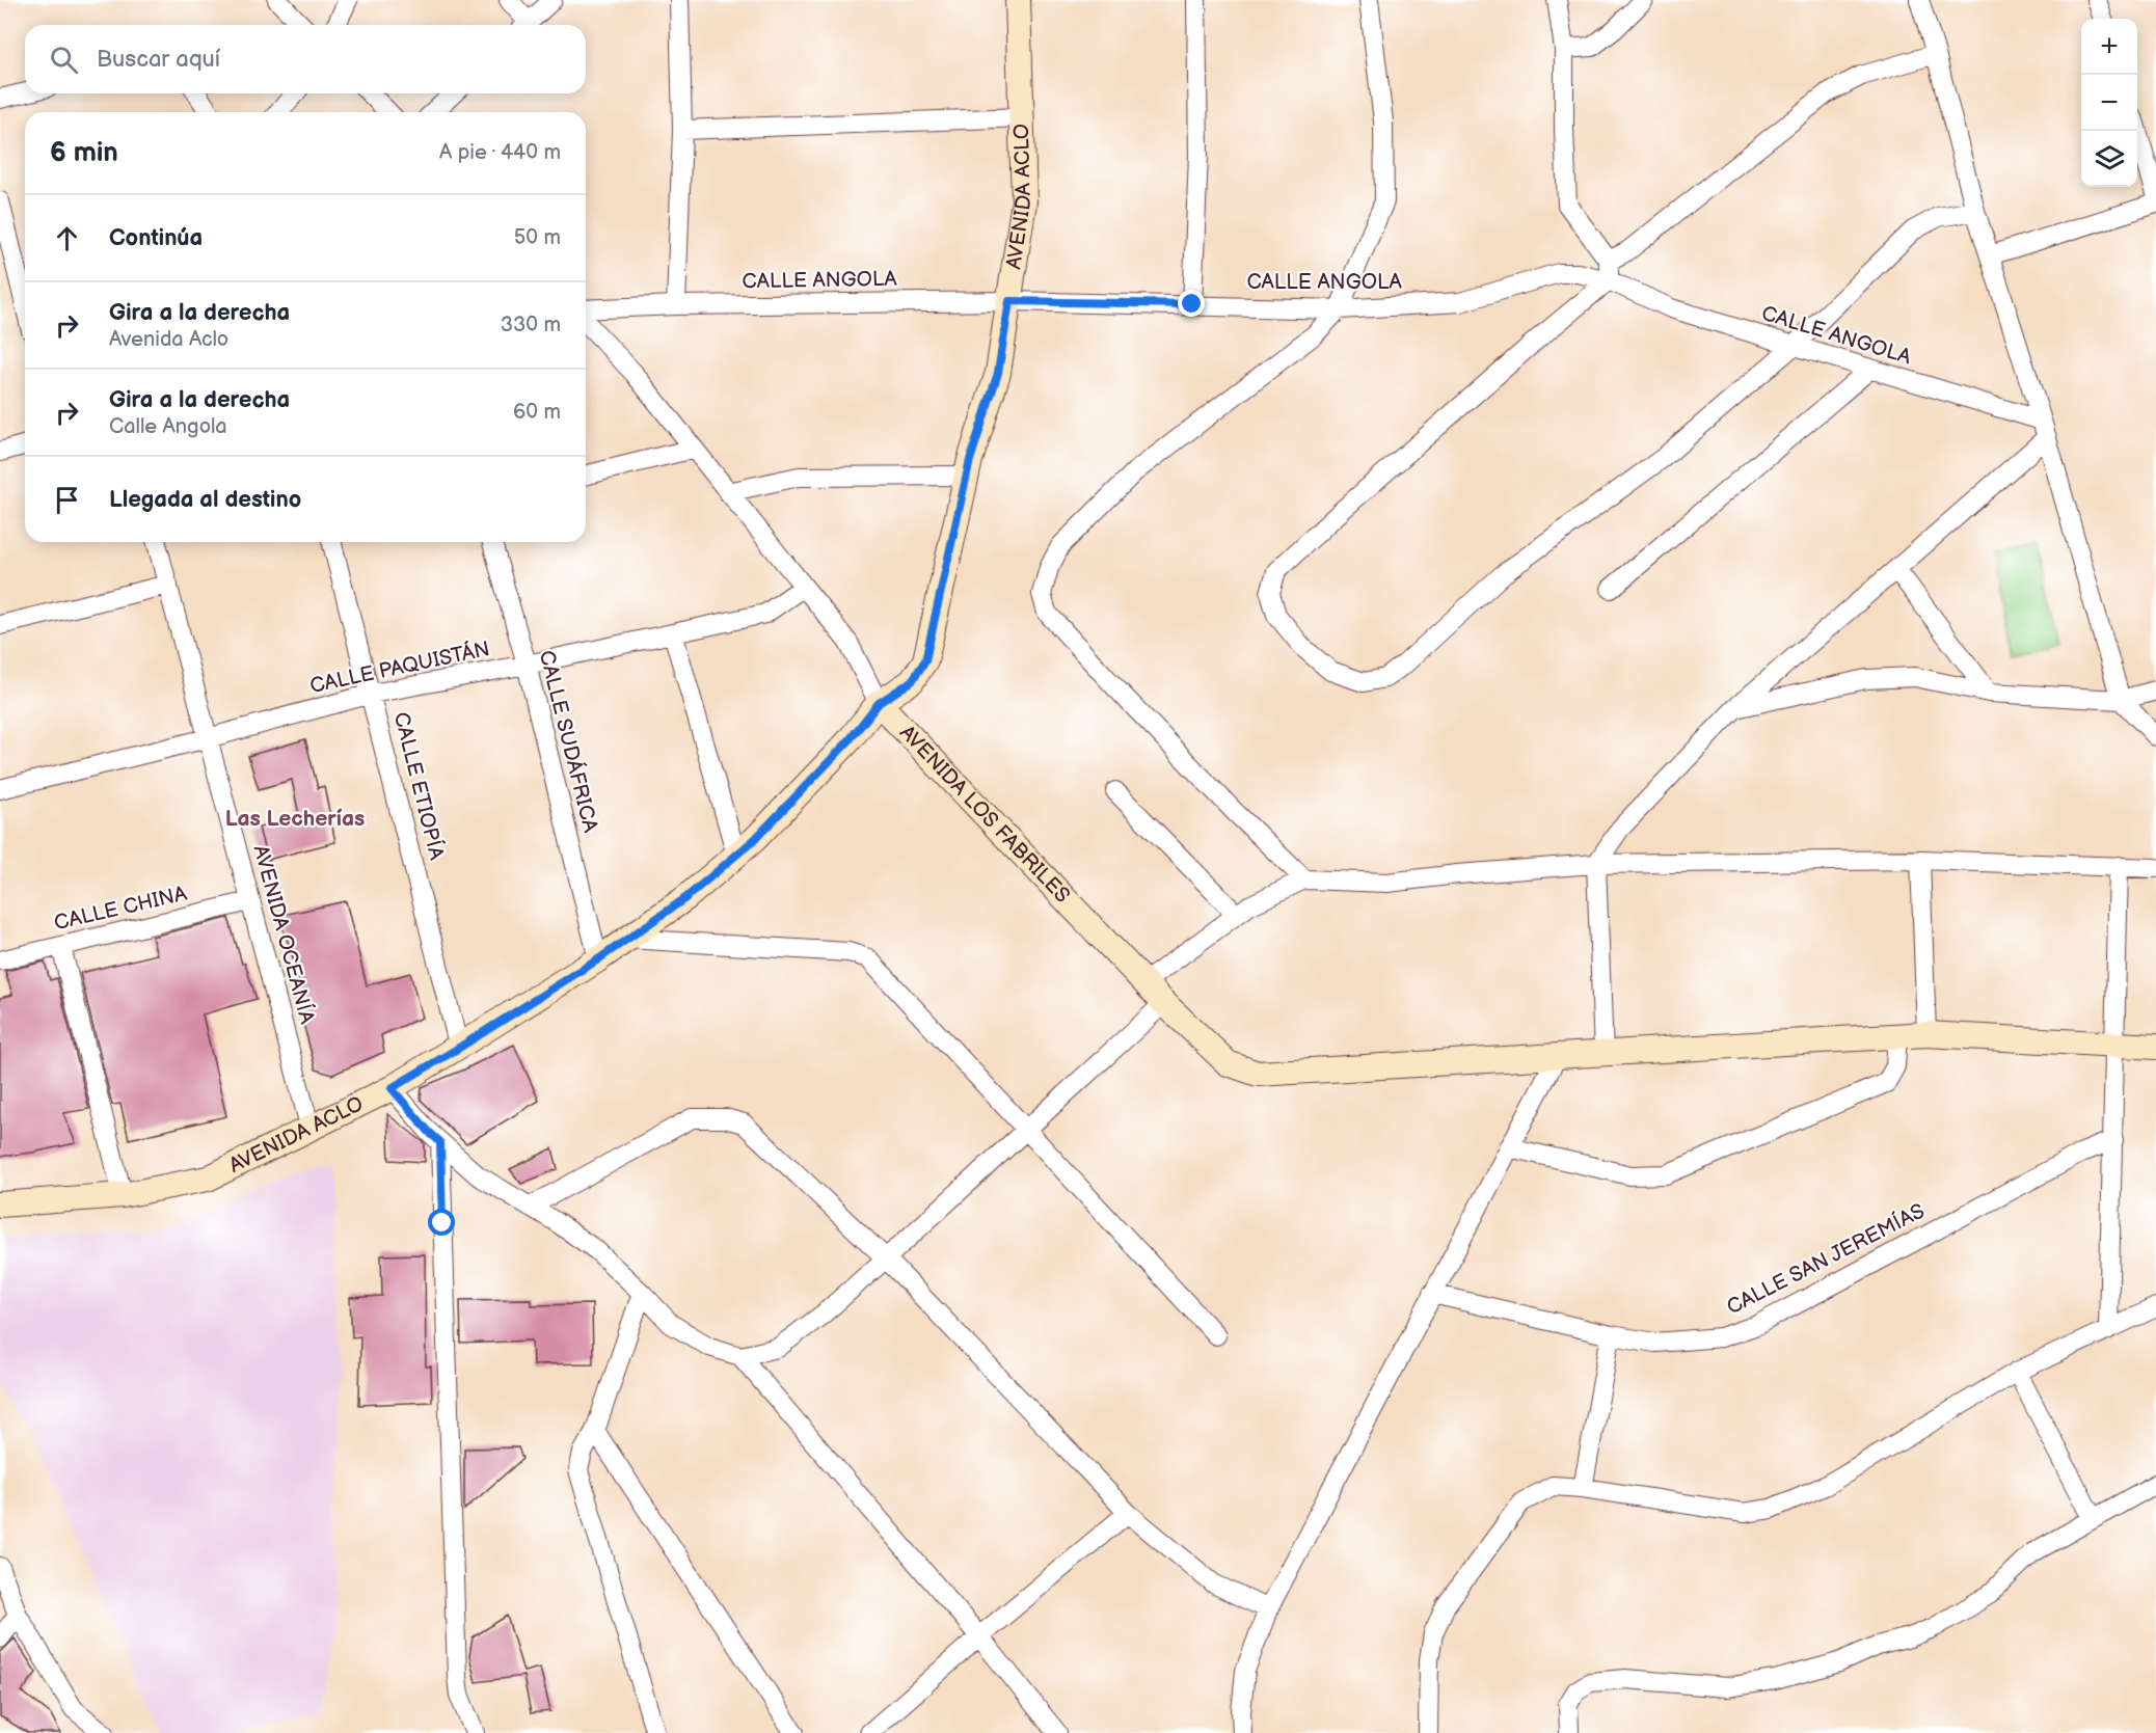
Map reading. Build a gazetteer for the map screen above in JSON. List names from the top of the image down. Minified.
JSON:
{"streets":{"street":["AVENIDA ACLO","CALLE ANGOLA","CALLE PAQUISTÁN","CALLE SUDÁFRICA","CALLE ETIOPÍA","AVENIDA LOS FABRILES","CALLE CHINA","AVENIDA OCEANÍA","CALLE SAN JEREMÍAS"]},"crossings":[["AVENIDA ACLO","CALLE ANGOLA"],["AVENIDA ACLO","CALLE SUDÁFRICA"],["AVENIDA ACLO","CALLE ETIOPÍA"],["AVENIDA ACLO","AVENIDA LOS FABRILES"],["AVENIDA ACLO","AVENIDA OCEANÍA"],["CALLE PAQUISTÁN","CALLE SUDÁFRICA"],["CALLE PAQUISTÁN","CALLE ETIOPÍA"],["CALLE PAQUISTÁN","AVENIDA LOS FABRILES"],["CALLE PAQUISTÁN","AVENIDA OCEANÍA"],["CALLE CHINA","AVENIDA OCEANÍA"]],"districts":["Las Lecherías"],"page":{"map_buttons":["+","−"],"search":"Buscar aquí","heading":["6 min","A pie · 440 m"],"list":[["Continúa","50 m"],["Gira a la derecha","Avenida Aclo","330 m"],["Gira a la derecha","Calle Angola","60 m"],"Llegada al destino"]}}
